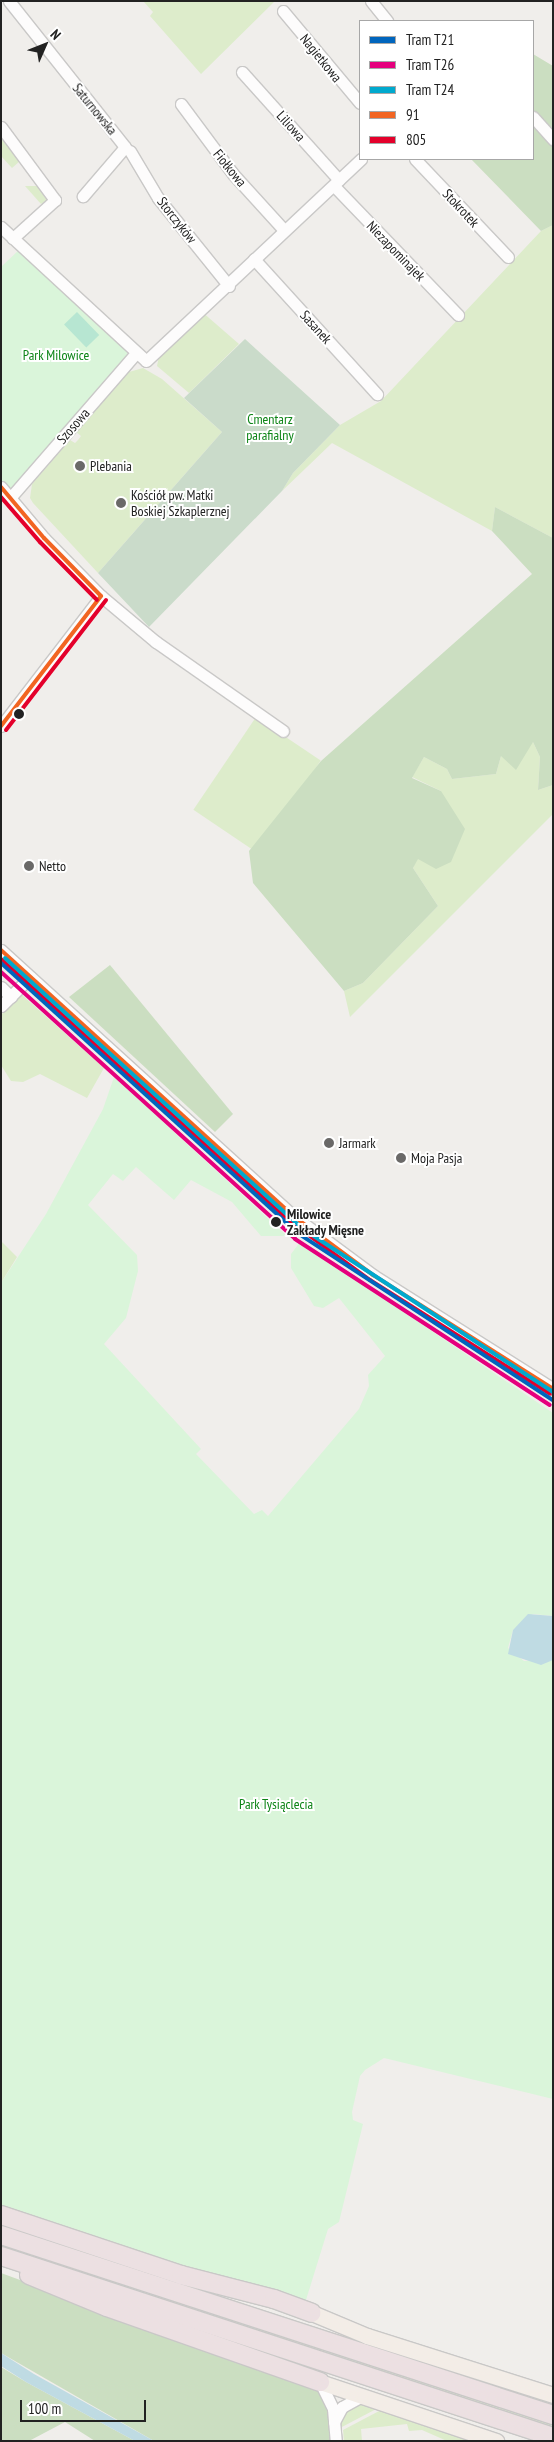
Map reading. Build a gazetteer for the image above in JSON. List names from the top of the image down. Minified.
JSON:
{"streets":{"street":["Nagietkowa","Saturnowska","Liliowa","Fiołkowa","Stokrotek","Storczyków","Niezapominajek","Sasanek","Szosowa"]},"crossings":[["Saturnowska","Storczyków"],["Liliowa","Niezapominajek"]],"parks":["Park Milowice","Cmentarz parafialny","Park Tysiąclecia"],"places":["Plebania","Kościół pw. Matki Boskiej Szkaplerznej","Netto","Jarmark","Moja Pasja","Milowice Zakłady Mięsne"],"lines":["transit line 91","transit line 805","tram line T24","tram line T21","tram line T26"],"legend":["Tram T21","Tram T26","Tram T24","91","805"],"scale_bar":"100 m","north":"top right"}
